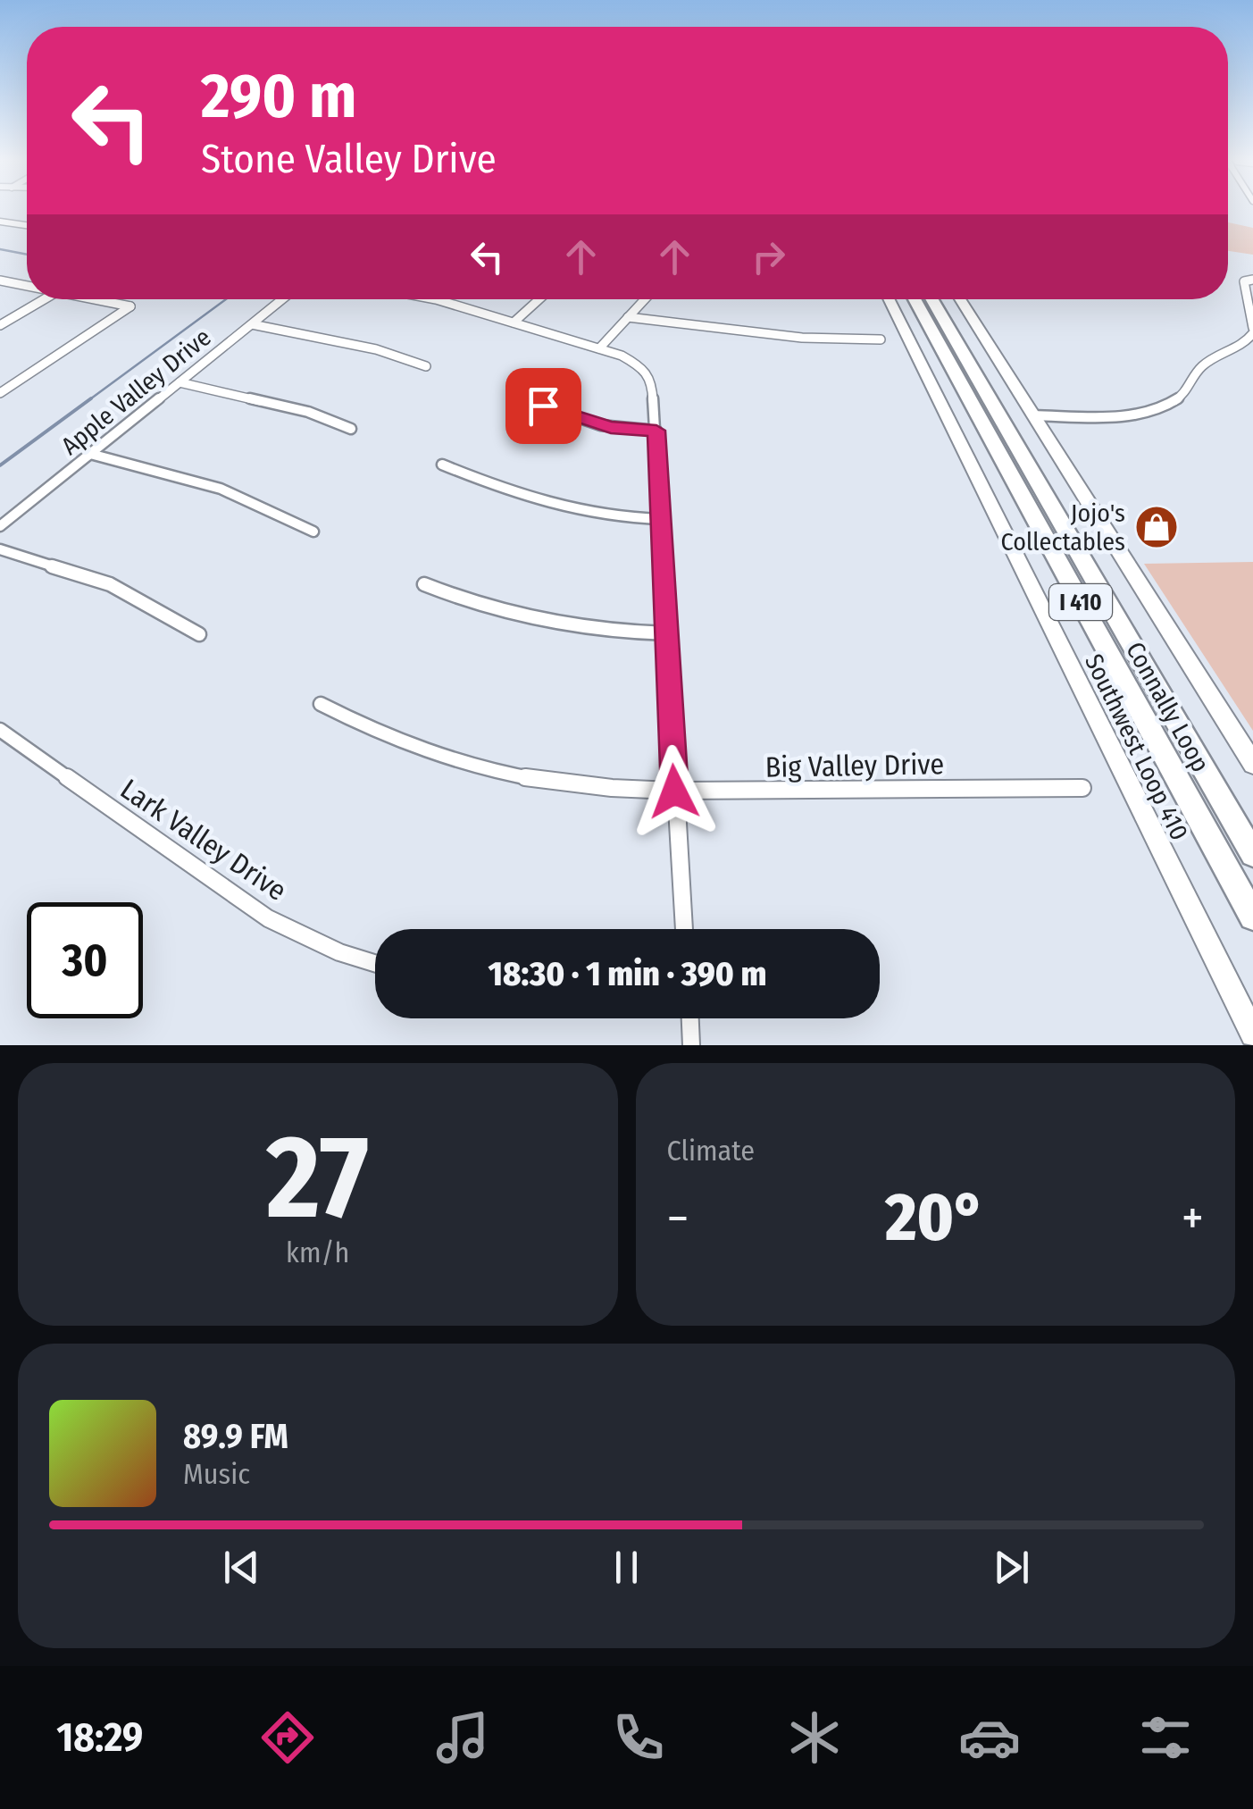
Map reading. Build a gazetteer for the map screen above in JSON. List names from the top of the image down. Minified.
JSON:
{"streets":{"highway":["I 410","Connally Loop"],"main road":["Southwest Loop 410"],"street":["Apple Valley Drive","Big Valley Drive","Lark Valley Drive"]},"places":{"shop":["Jojo's Collectables"]},"page":{"turn":["290 m","Stone Valley Drive"],"limit":"30","trip":"18:30 · 1 min · 390 m","tile":[["27","km/h"],"Climate"],"heat":["−","20°","+"],"song":["89.9 FM","Music"],"tabs":"18:29"}}
